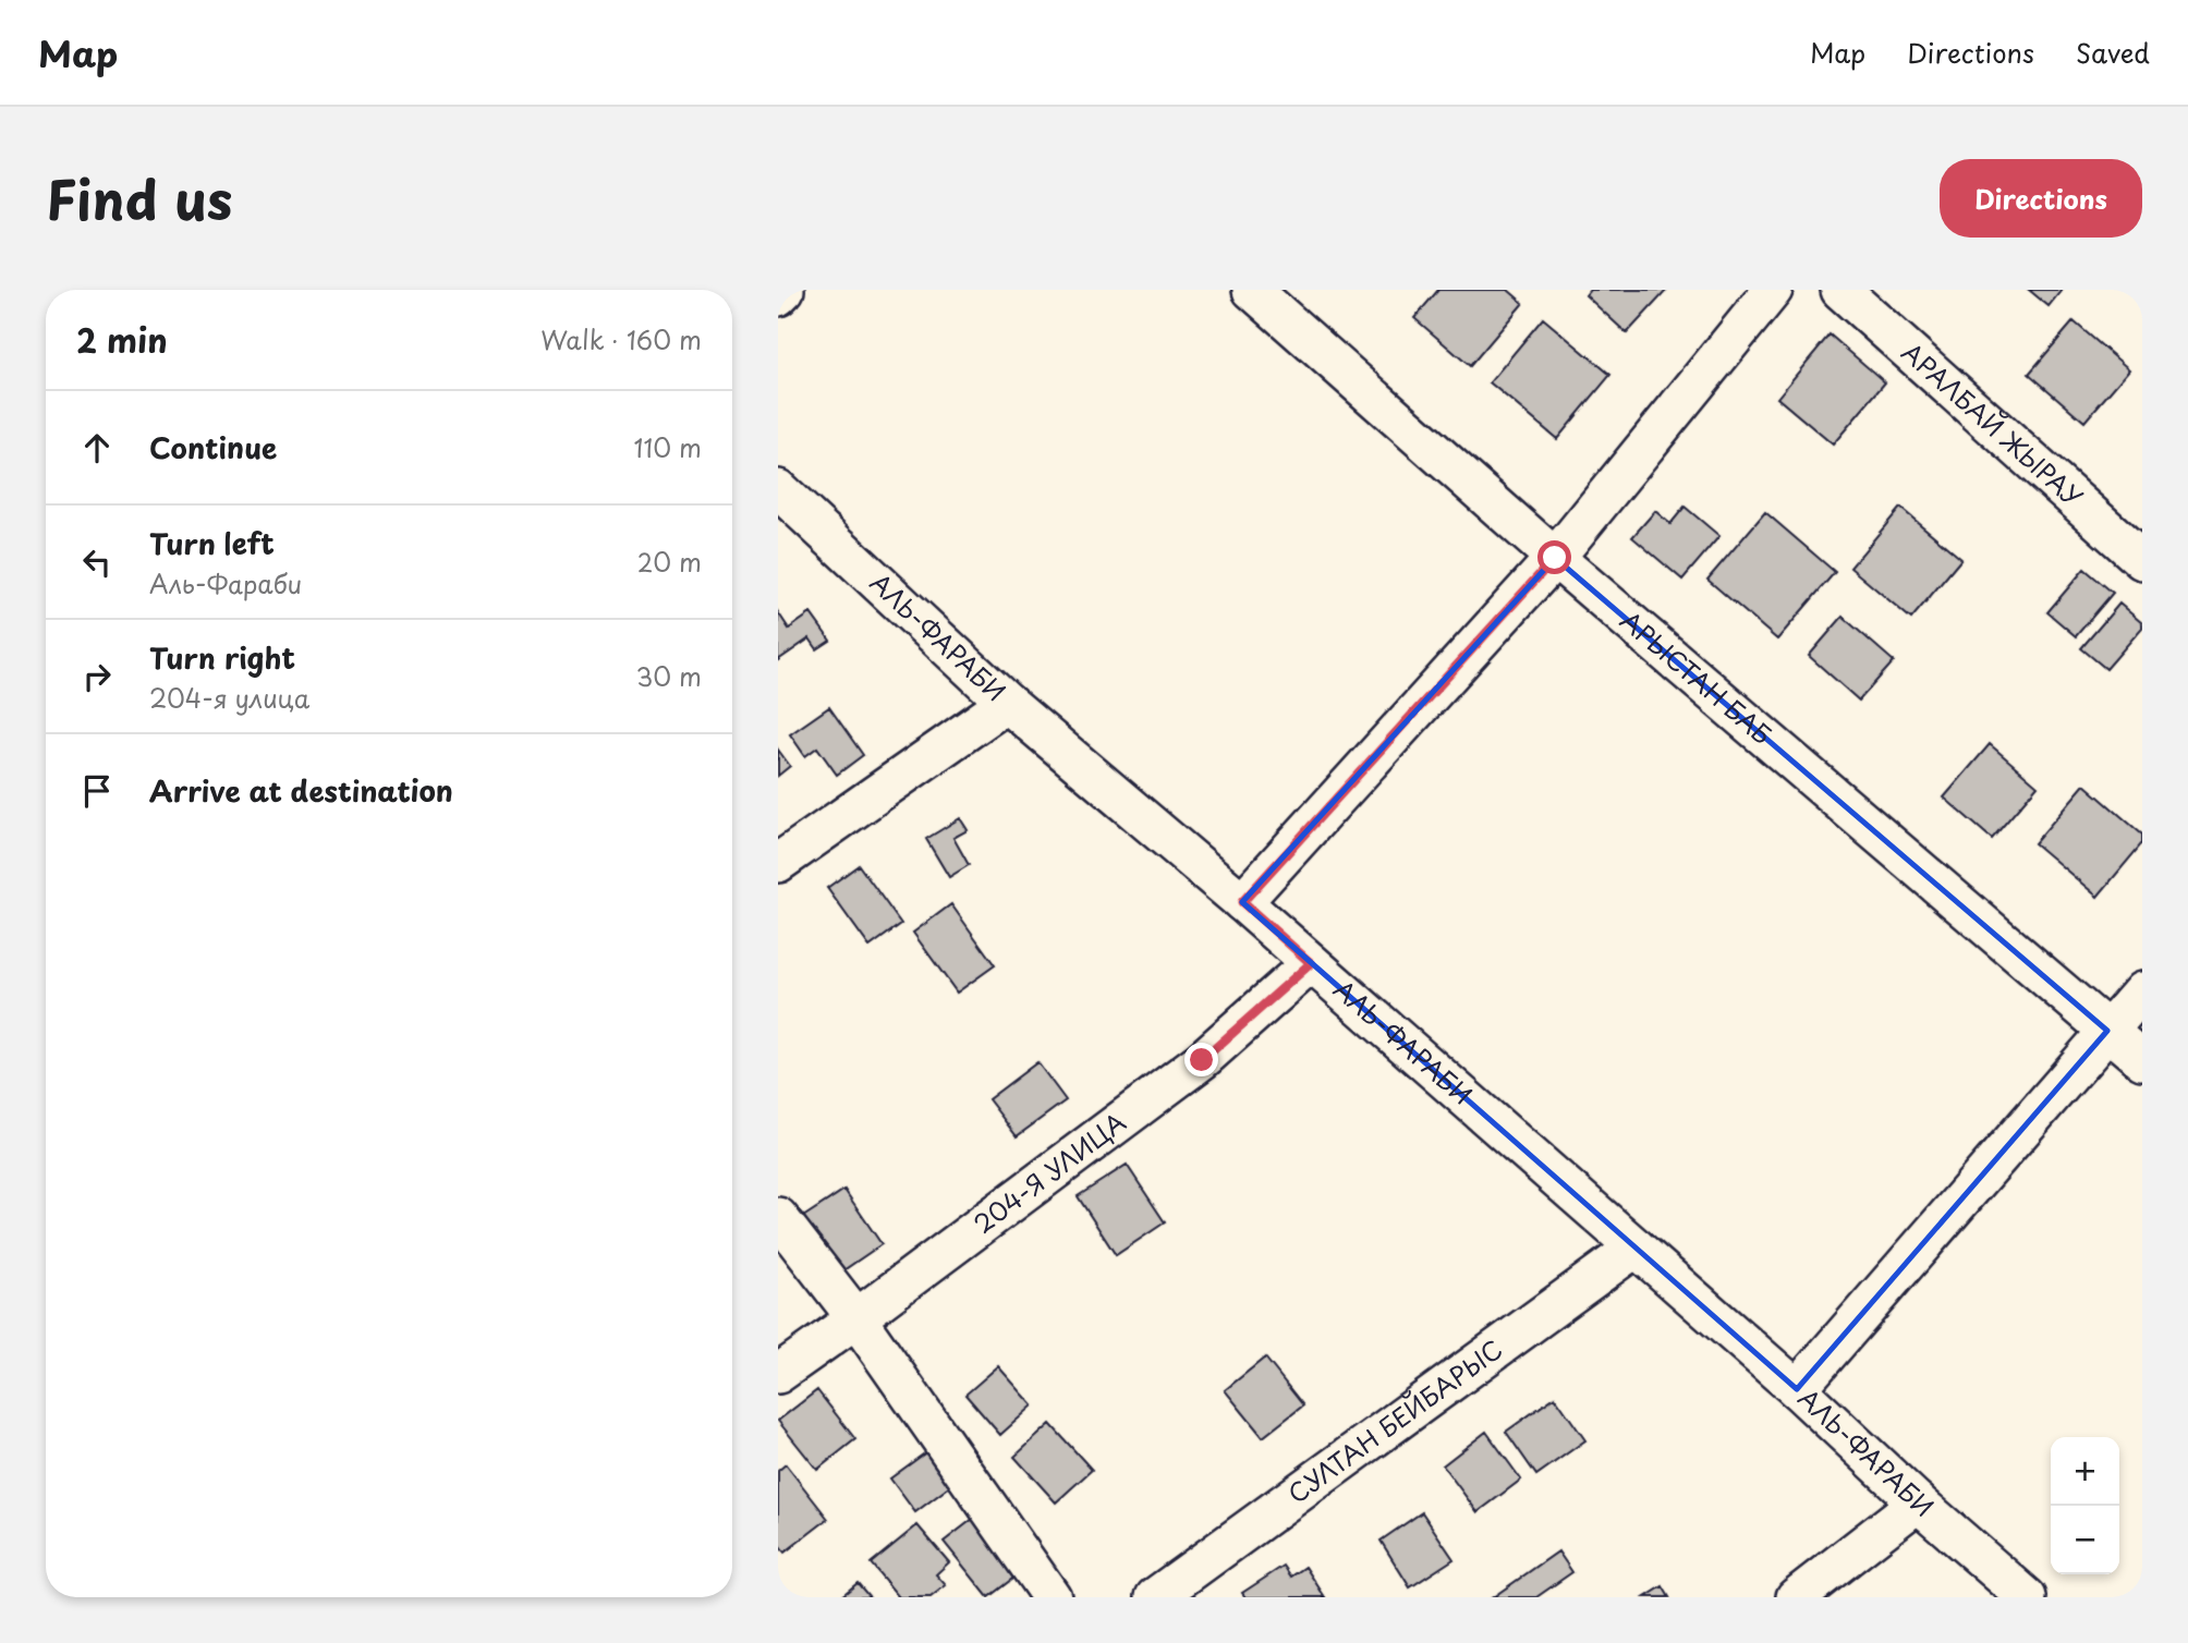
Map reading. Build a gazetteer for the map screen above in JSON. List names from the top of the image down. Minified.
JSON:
{"streets":{"street":["АРАЛБАЙ ЖЫРАУ","АЛЬ-ФАРАБИ","АРЫСТАН БАБ","204-Я УЛИЦА","СУЛТАН БЕЙБАРЫС"]},"crossings":[["АЛЬ-ФАРАБИ","204-Я УЛИЦА"],["АЛЬ-ФАРАБИ","СУЛТАН БЕЙБАРЫС"]],"page":{"header":"Map","nav":["Map","Directions","Saved"],"title":"Find us","buttons":"Directions","heading":["2 min","Walk · 160 m"],"list":[["Continue","110 m"],["Turn left","Аль-Фараби","20 m"],["Turn right","204-я улица","30 m"],"Arrive at destination"],"map_buttons":["+","−"]}}
